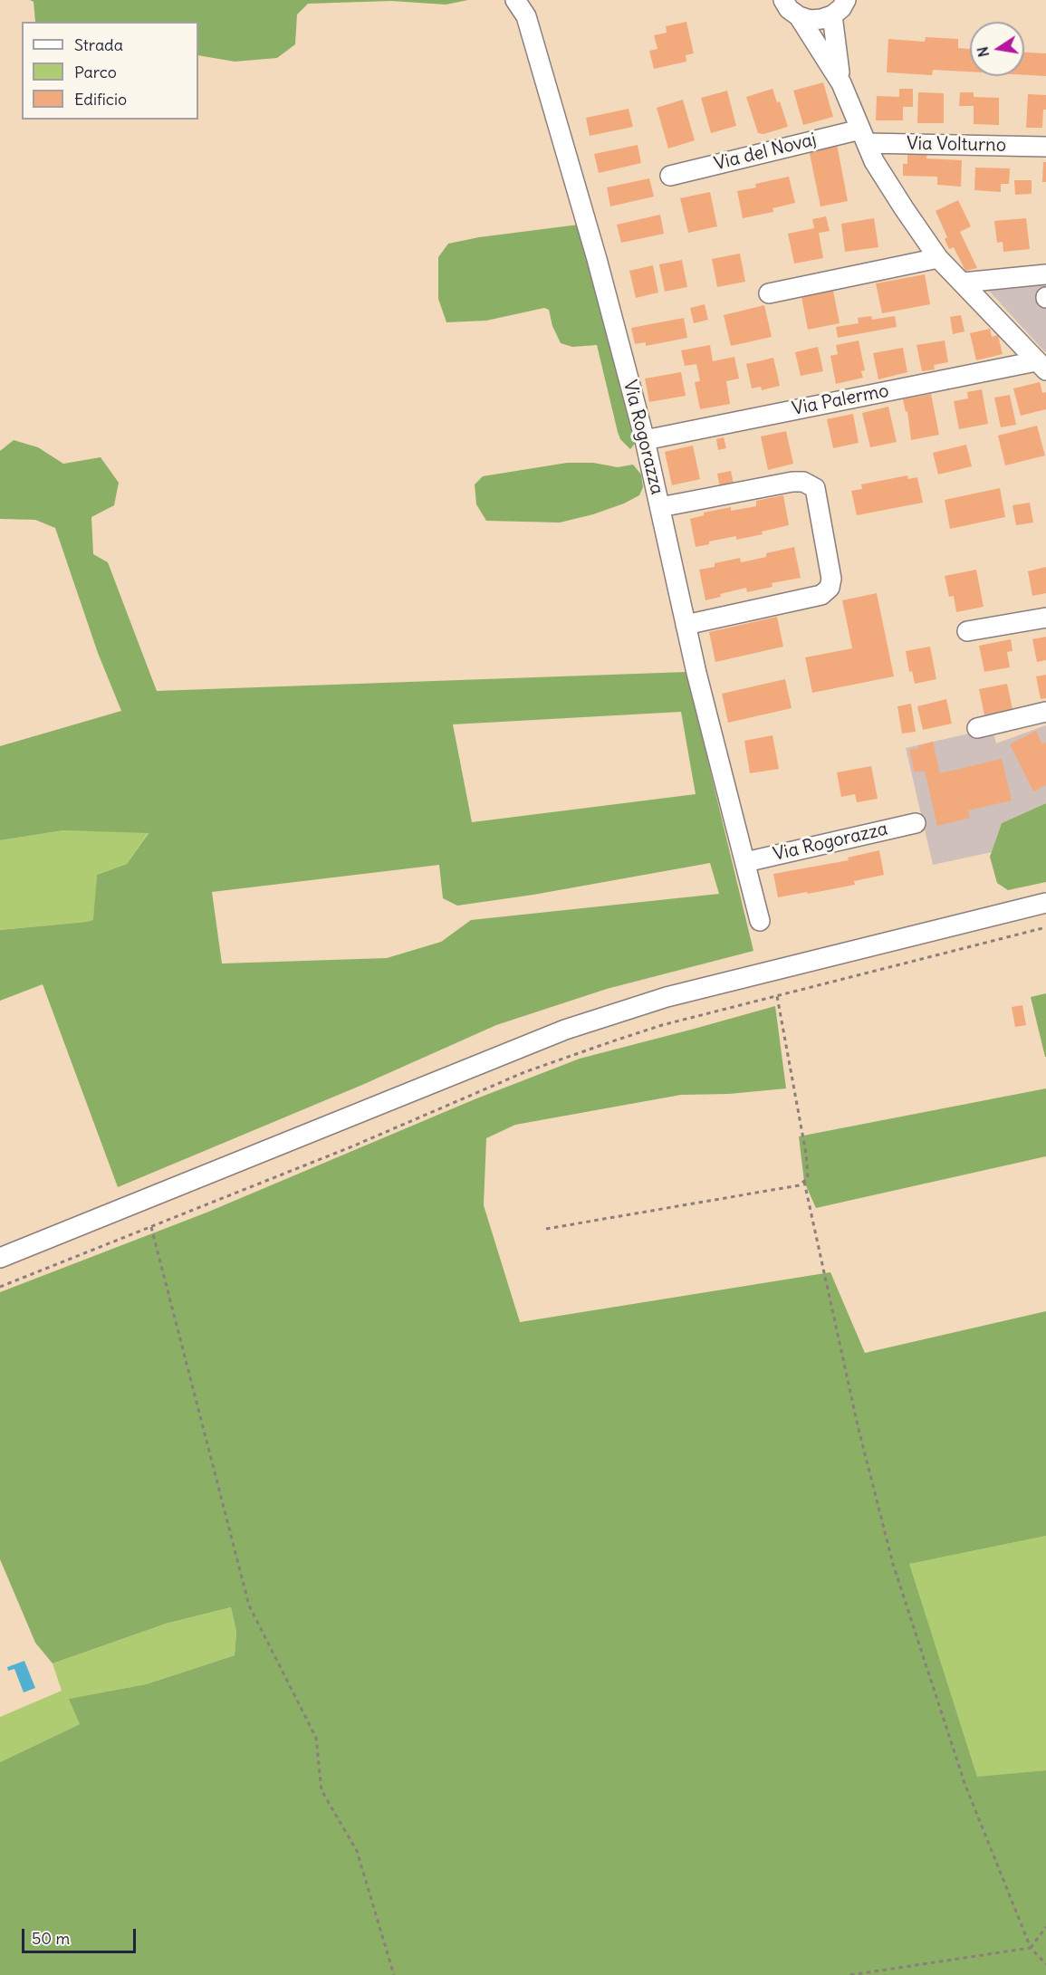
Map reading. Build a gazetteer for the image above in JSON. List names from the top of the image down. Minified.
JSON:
{"streets":{"street":["Via Volturno","Via del Novaj","Via Palermo","Via Rogorazza"]},"crossings":[["Via Volturno","Via del Novaj"],["Via Palermo","Via Rogorazza"]],"legend":["Strada","Parco","Edificio"],"scale_bar":"50 m","north":"left"}
